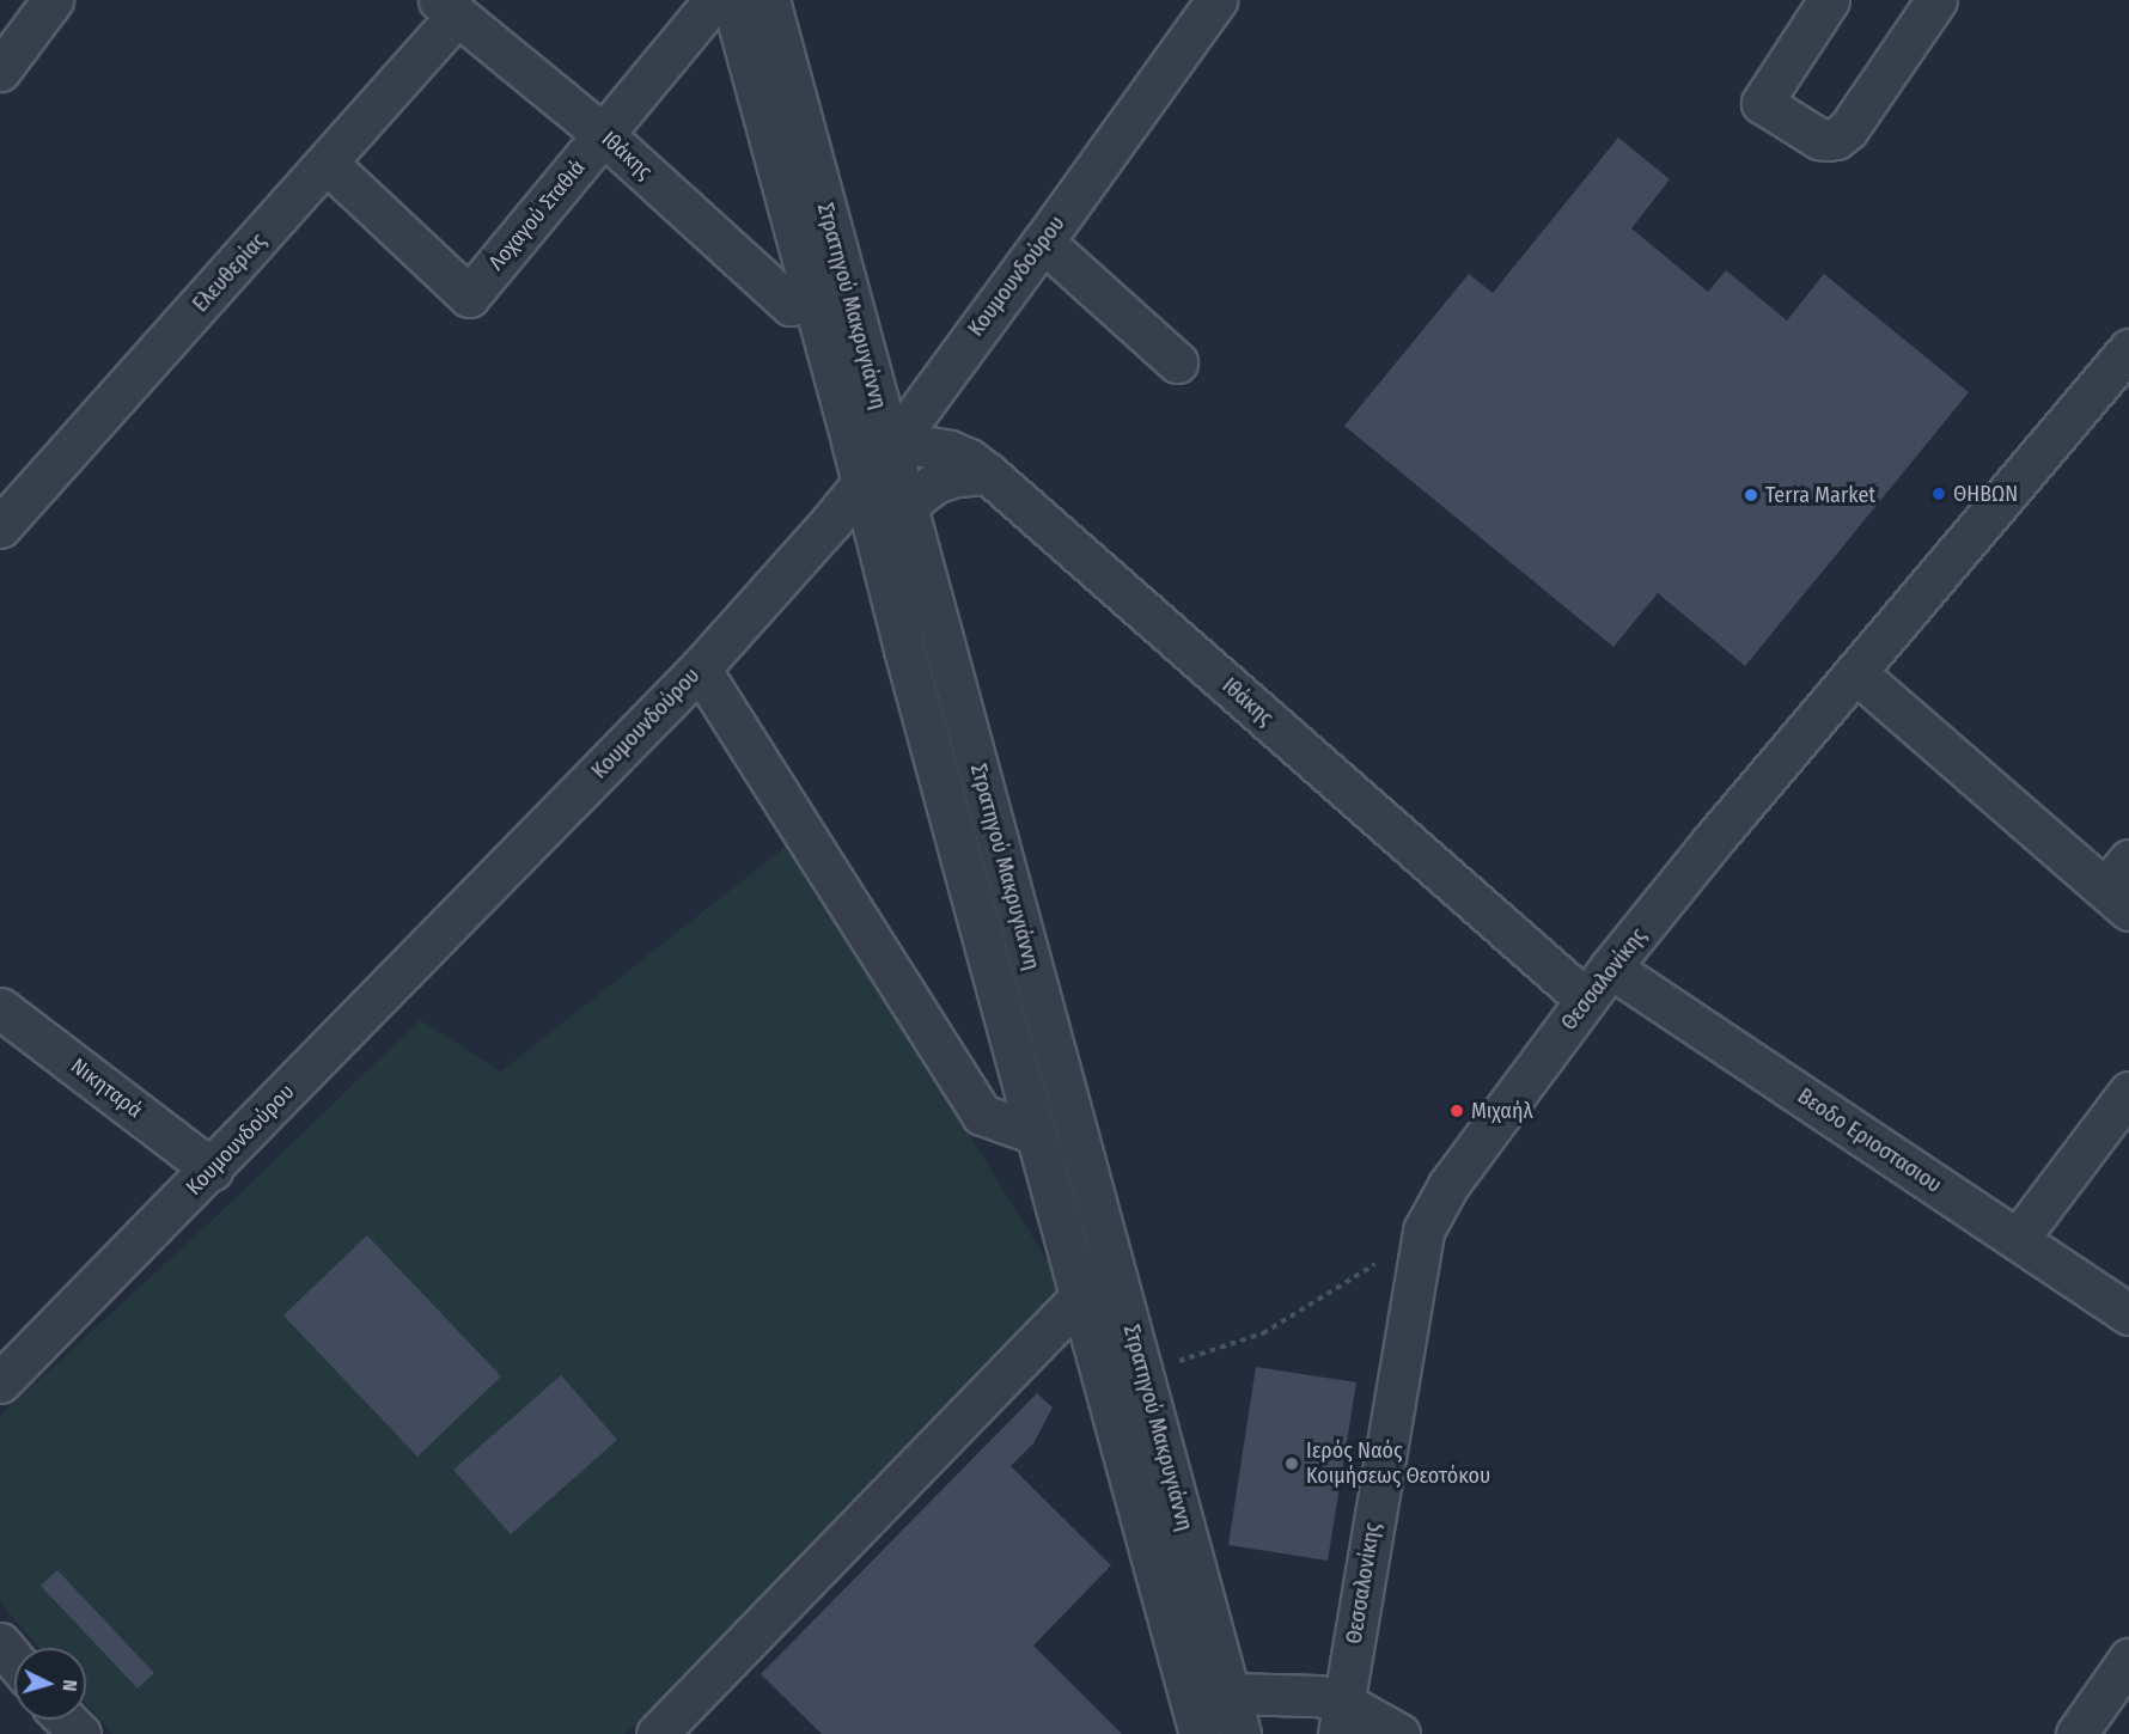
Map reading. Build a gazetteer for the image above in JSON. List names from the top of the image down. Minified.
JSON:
{"streets":{"street":["Ιθάκης","Λοχαγού Σταθιά","Ελευθερίας","Κουμουνδούρου","Στρατηγού Μακρυγιάννη","Θεσσαλονίκης","Νικηταρά","Βεοδο Εριοστασιου"]},"crossings":[["Ιθάκης","Λοχαγού Σταθιά"],["Ιθάκης","Ελευθερίας"],["Ιθάκης","Κουμουνδούρου"],["Ιθάκης","Στρατηγού Μακρυγιάννη"],["Ιθάκης","Θεσσαλονίκης"],["Λοχαγού Σταθιά","Ελευθερίας"],["Κουμουνδούρου","Στρατηγού Μακρυγιάννη"],["Κουμουνδούρου","Νικηταρά"],["Θεσσαλονίκης","Βεοδο Εριοστασιου"]],"places":["ΘΗΒΩΝ","Terra Market","Μιχαήλ","Ιερός Ναός Κοιμήσεως Θεοτόκου"],"north":"right"}
